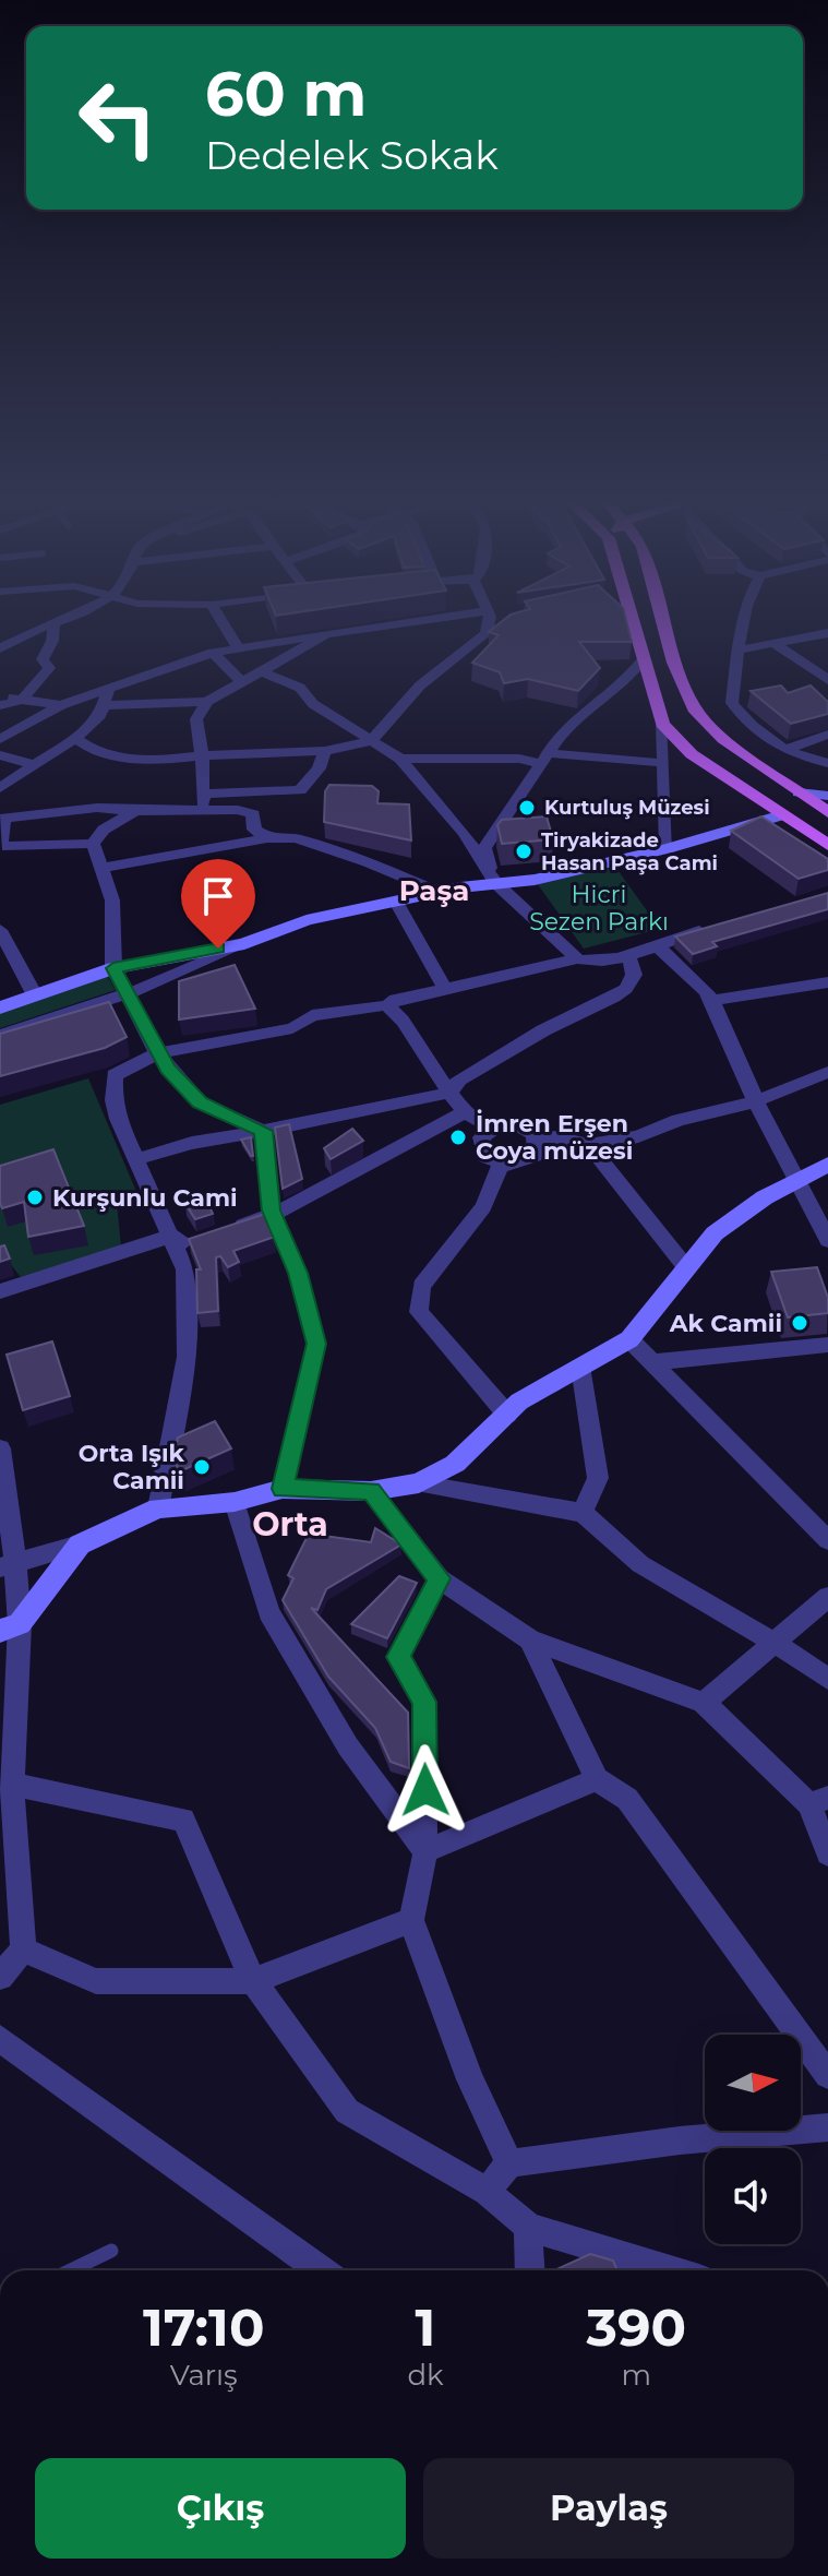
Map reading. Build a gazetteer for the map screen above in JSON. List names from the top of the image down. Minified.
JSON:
{"districts":["Paşa","Orta"],"parks":["Hicri Sezen Parkı"],"places":["Kurtuluş Müzesi","Tiryakizade Hasan Paşa Cami","İmren Erşen Coya müzesi","Kurşunlu Cami","Ak Camii","Orta Işık Camii"],"north":"right","page":{"turn":["60 m","Dedelek Sokak"],"eta":["17:10","Varış","1","dk","390","m"],"buttons":["Çıkış","Paylaş"]}}
